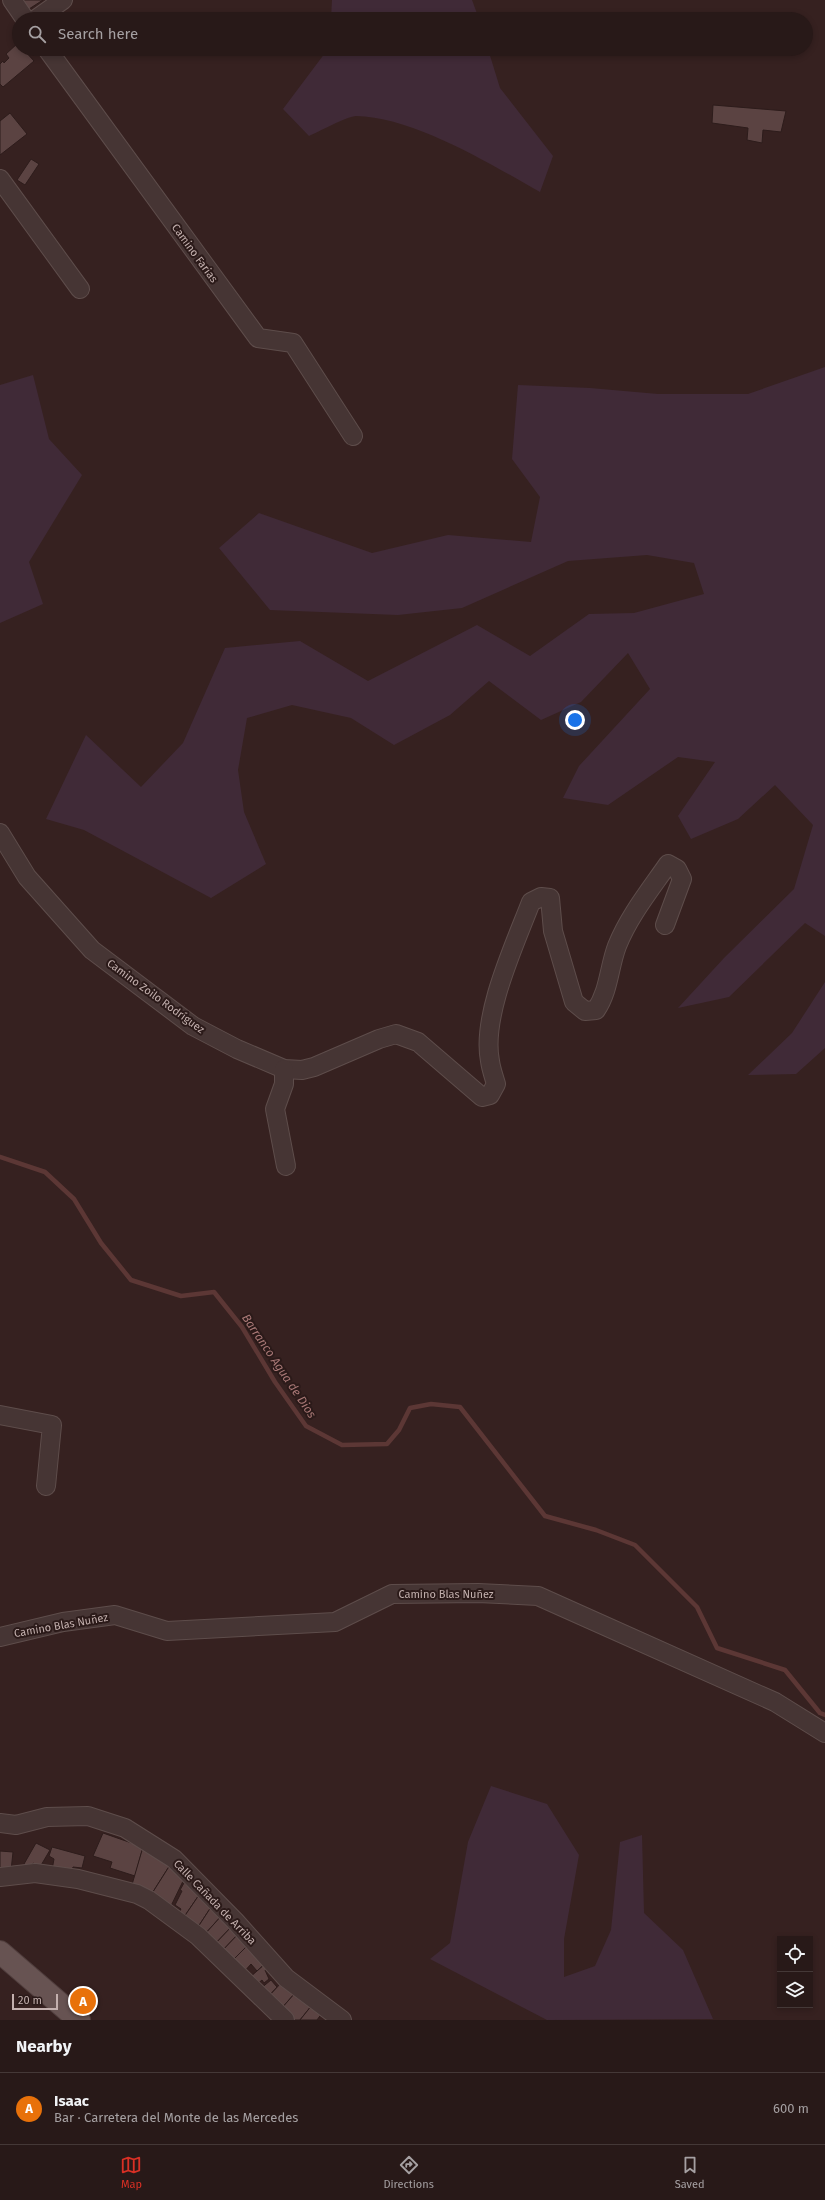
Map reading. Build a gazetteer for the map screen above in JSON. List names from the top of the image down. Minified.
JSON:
{"streets":{"street":["Camino Farias","Camino Zoilo Rodríguez","Camino Blas Nuñez","Calle Cañada de Arriba"]},"water":["Barranco Agua de Dios"],"scale_bar":"20 m","page":{"search":"Search here","pins":"A","scale":"20 m","heading":"Nearby","list":[{"mark":"A","name":"Isaac","note":"Bar · Carretera del Monte de las Mercedes","value":"600 m"}],"nav":["Map","Directions","Saved"]}}
